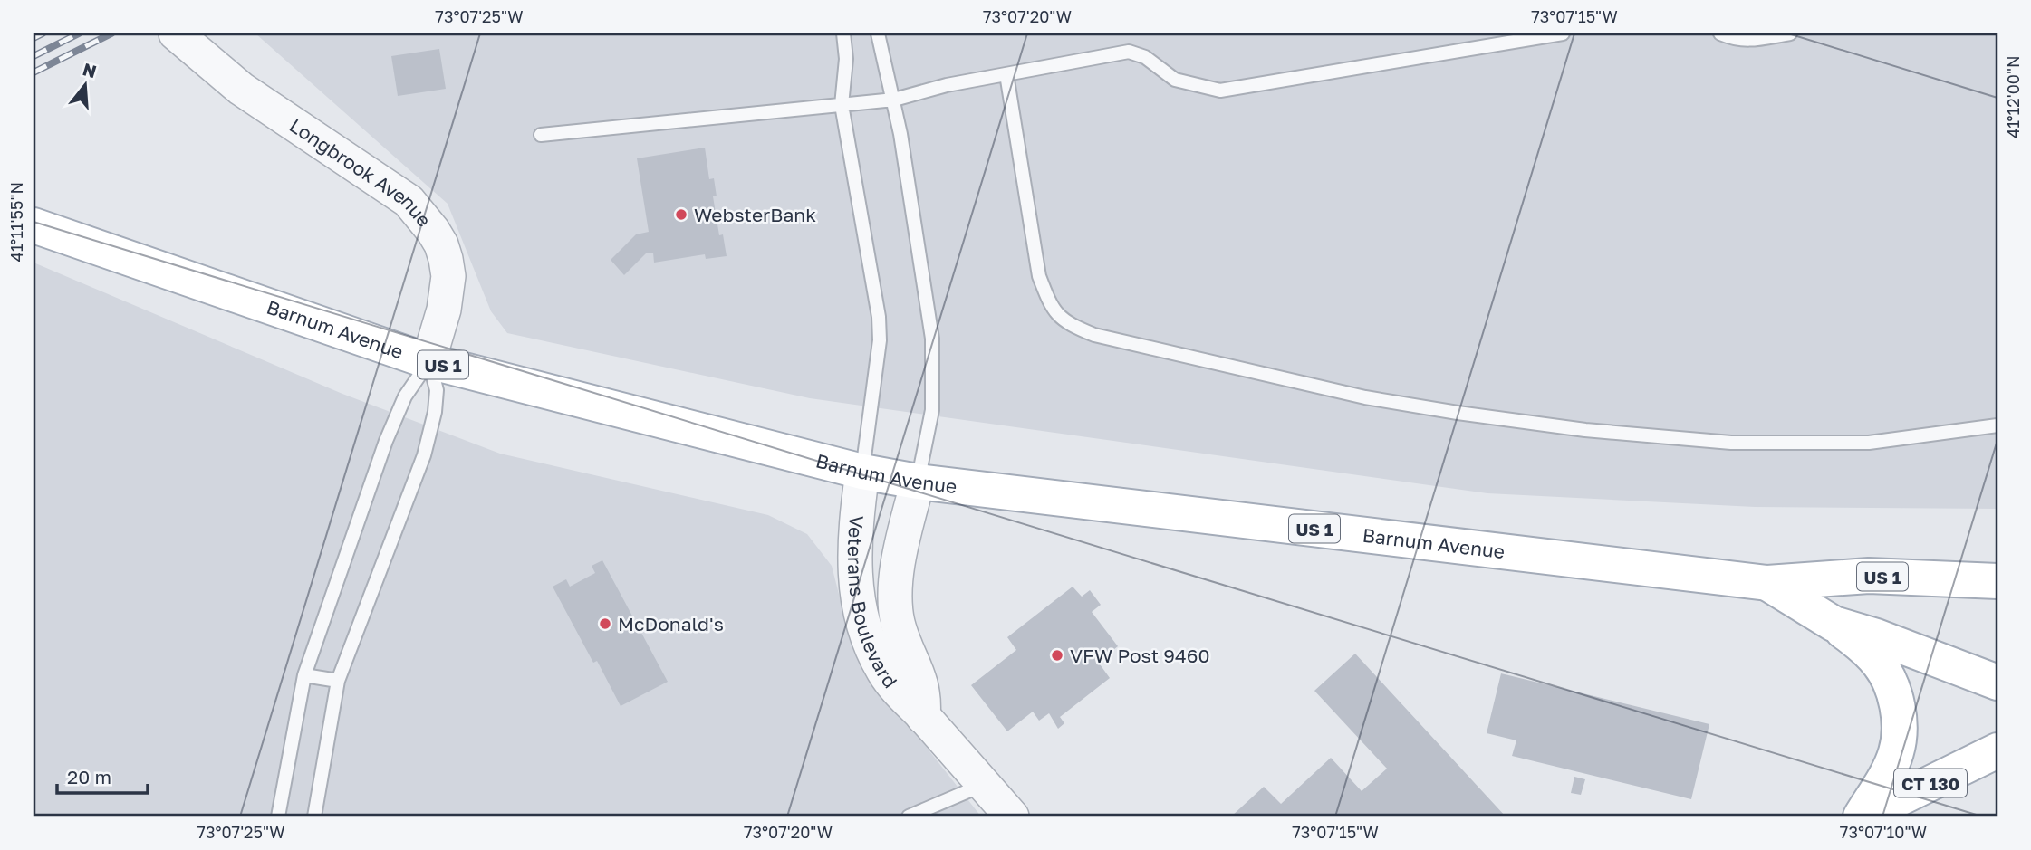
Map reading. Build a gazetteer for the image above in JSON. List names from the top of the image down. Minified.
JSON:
{"streets":{"main road":["Barnum Avenue","US 1","CT 130"],"street":["Longbrook Avenue","Veterans Boulevard"]},"crossings":[["Longbrook Avenue","Barnum Avenue"],["Barnum Avenue","Veterans Boulevard"]],"places":["WebsterBank","McDonald's","VFW Post 9460"],"scale_bar":"20 m","north":"top","coordinates":["73°07'25\"W","73°07'20\"W","73°07'15\"W","41°12'00\"N","41°11'55\"N","73°07'10\"W"]}
